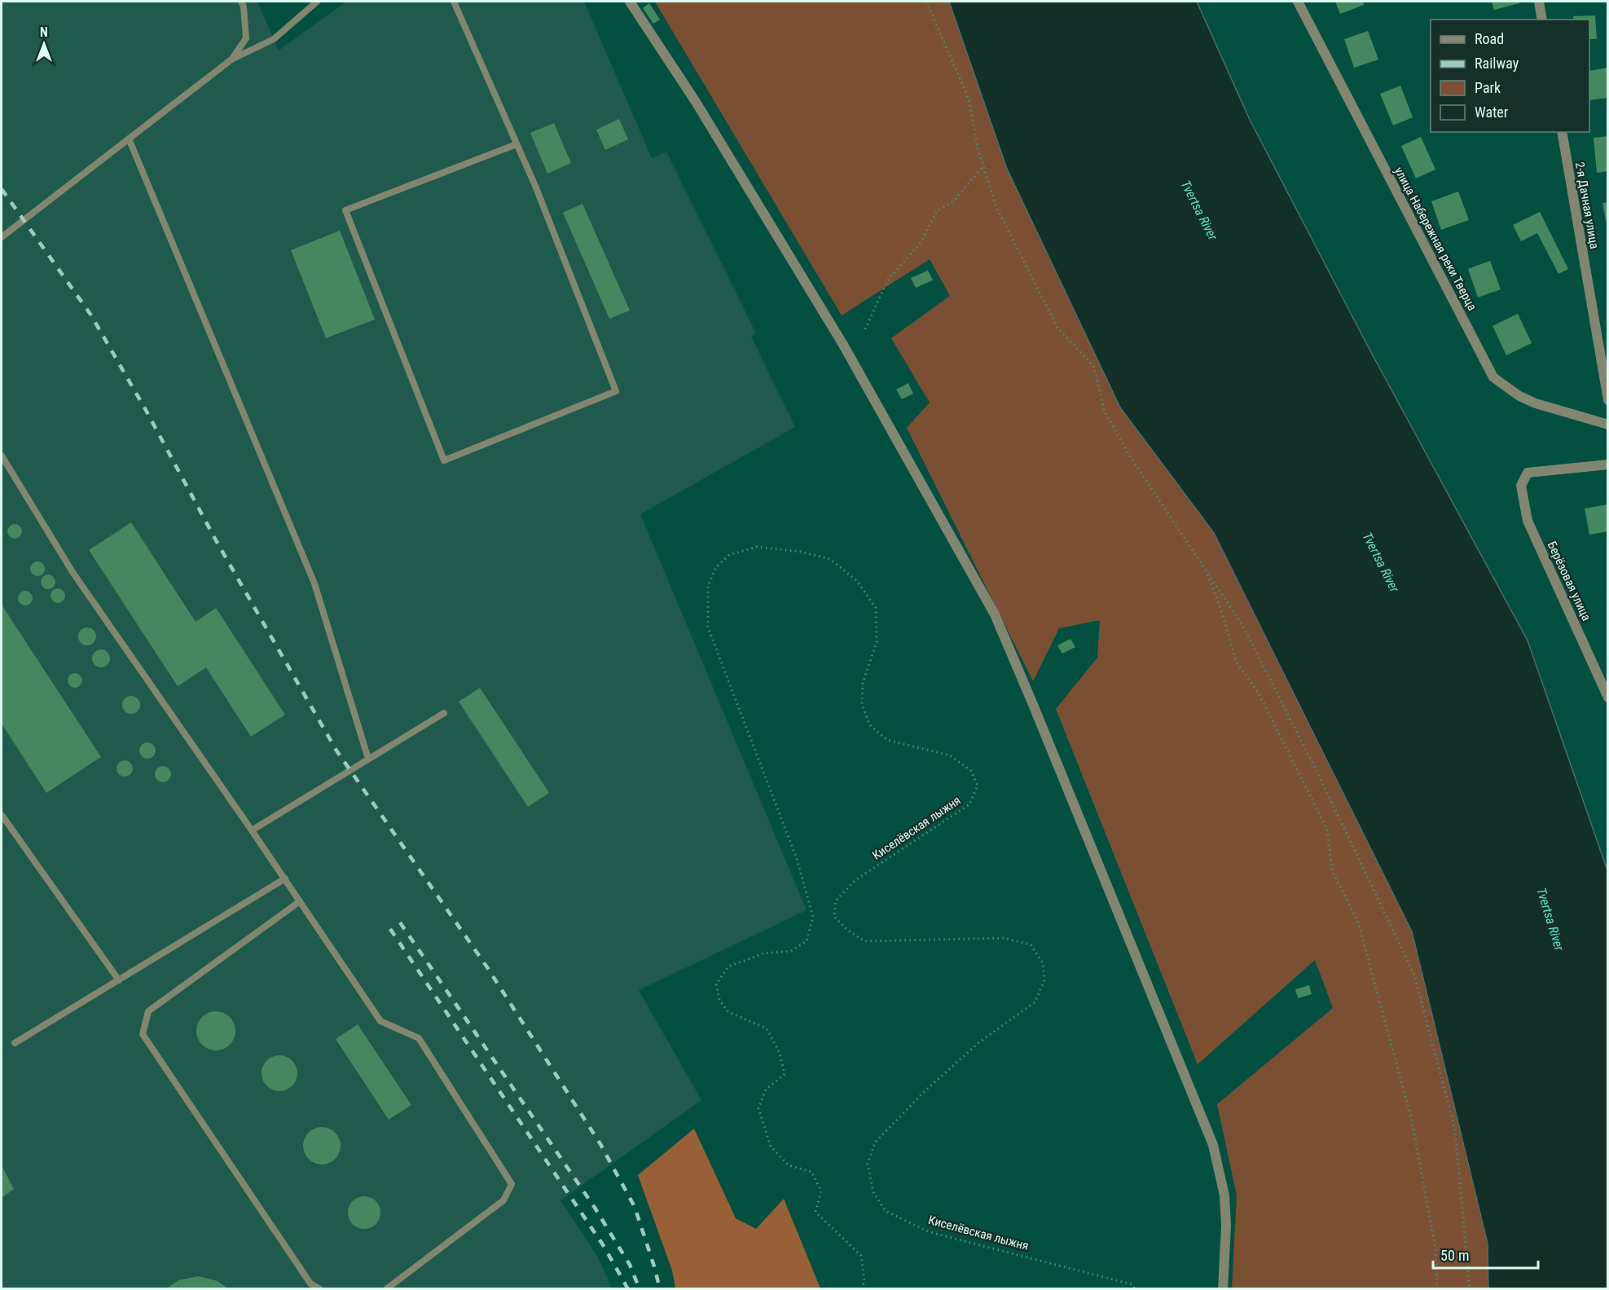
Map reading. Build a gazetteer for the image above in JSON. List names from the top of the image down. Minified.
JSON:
{"streets":{"street":["2-я Дачная улица","улица Набережная реки Тверца","Берёзовая улица"],"path":["Киселёвская лыжня"]},"water":["Tvertsa River"],"legend":["Road","Railway","Park","Water"],"scale_bar":"50 m","north":"top"}
